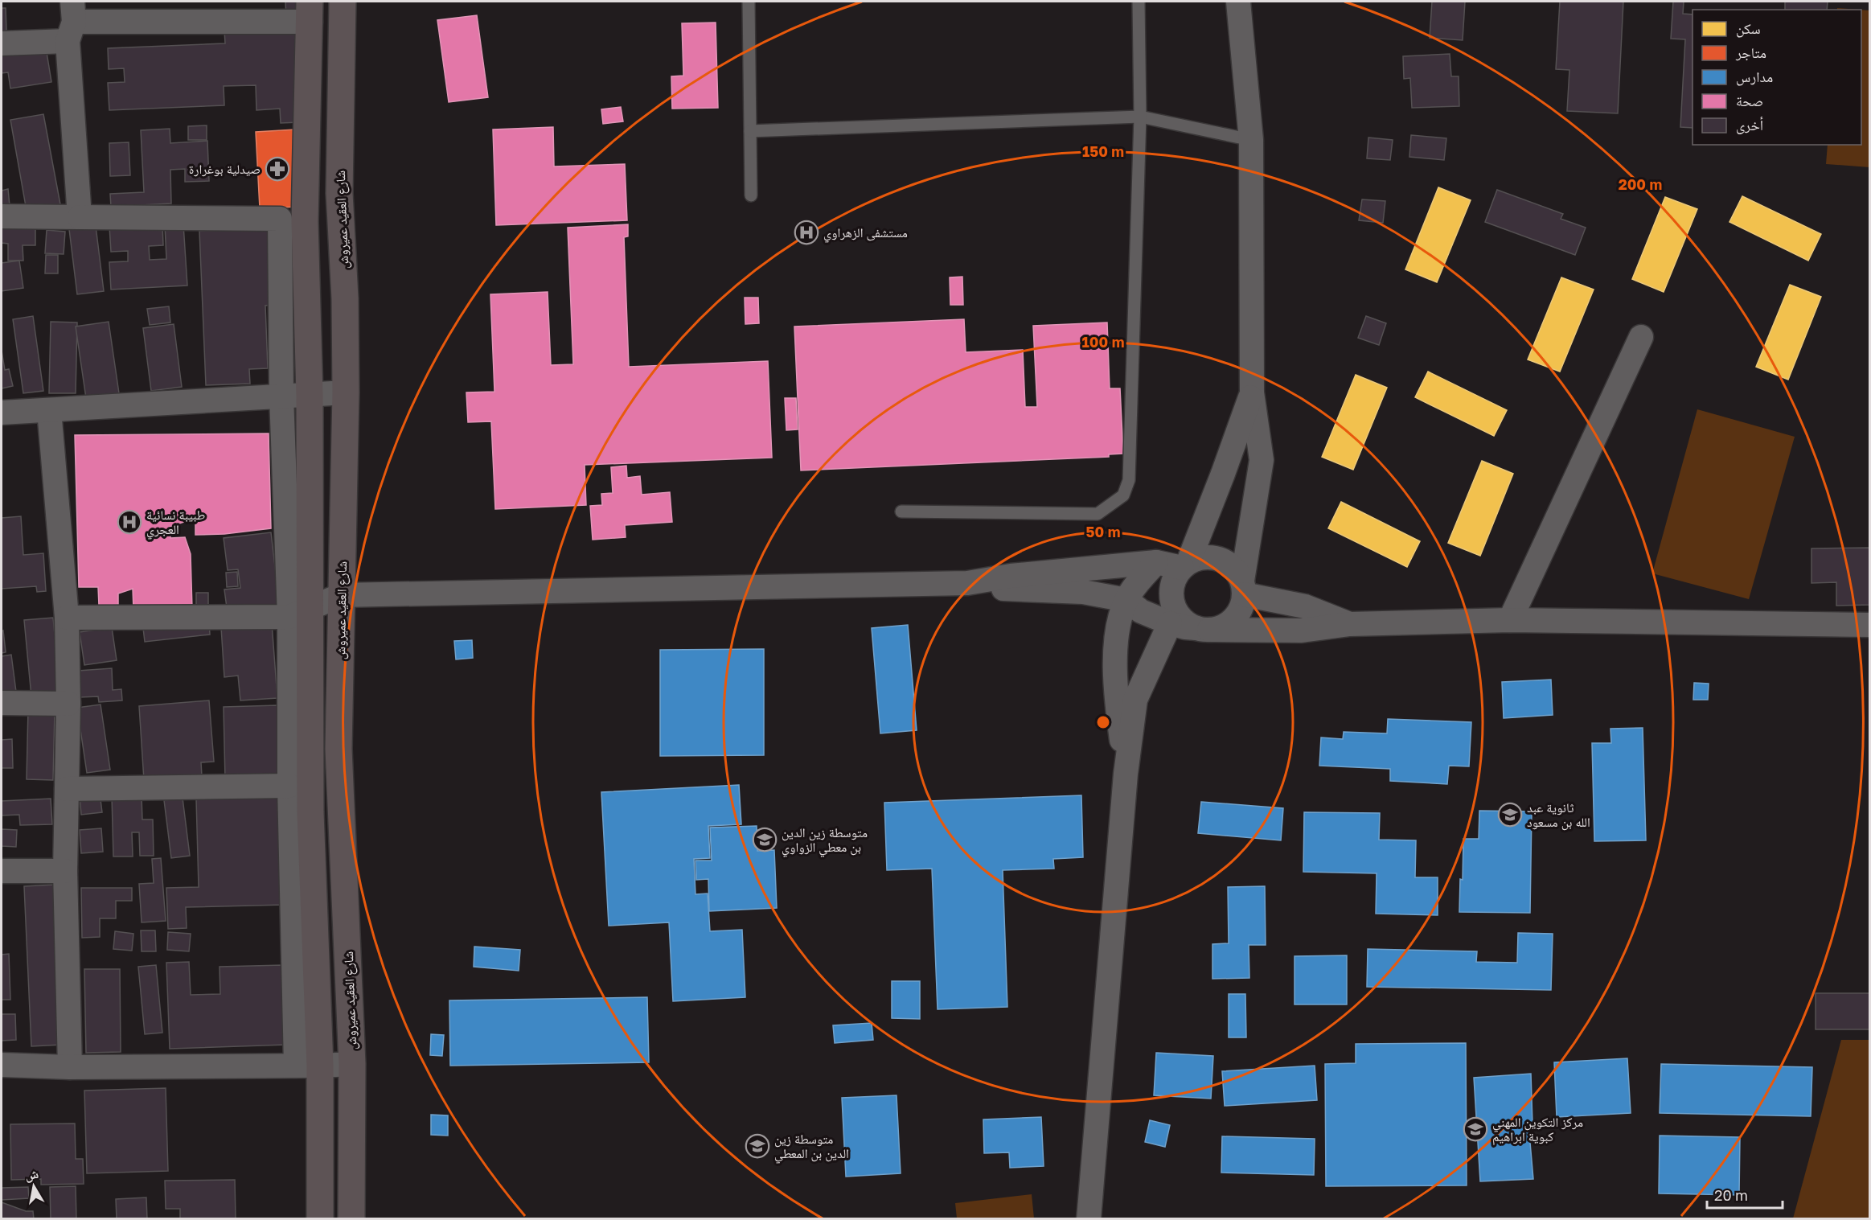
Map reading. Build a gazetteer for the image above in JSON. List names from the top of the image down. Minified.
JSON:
{"streets":{"main road":["شارع العقيد عميروش"]},"places":{"pharmacy":["صيدلية بوغرارة"],"hospital":["مستشفى الزهراوي","طبيبة نسائية العجري"],"school or university":["ثانوية عبد الله بن مسعود","متوسطة زين الدين بن معطي الزواوي","مركز التكوين المهني كبوية ابراهيم","متوسطة زين الدين بن المعطي"]},"legend":["سكن","متاجر","مدارس","صحة","أخرى"],"scale_bar":"20 m","north":"top","rings":["150 m","200 m","100 m","50 m"]}
